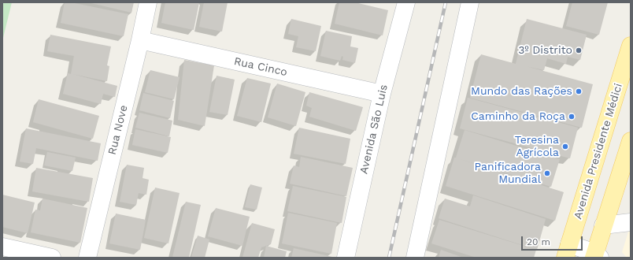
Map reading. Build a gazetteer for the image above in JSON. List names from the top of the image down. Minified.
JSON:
{"streets":{"main road":["Avenida Presidente Médici"],"street":["Rua Cinco","Avenida São Luis","Rua Nove"]},"crossings":[["Rua Cinco","Avenida São Luis"],["Rua Cinco","Rua Nove"]],"places":["3º Distrito","Mundo das Rações","Caminho da Roça","Teresina Agrícola","Panificadora Mundial"],"scale_bar":"20 m"}
